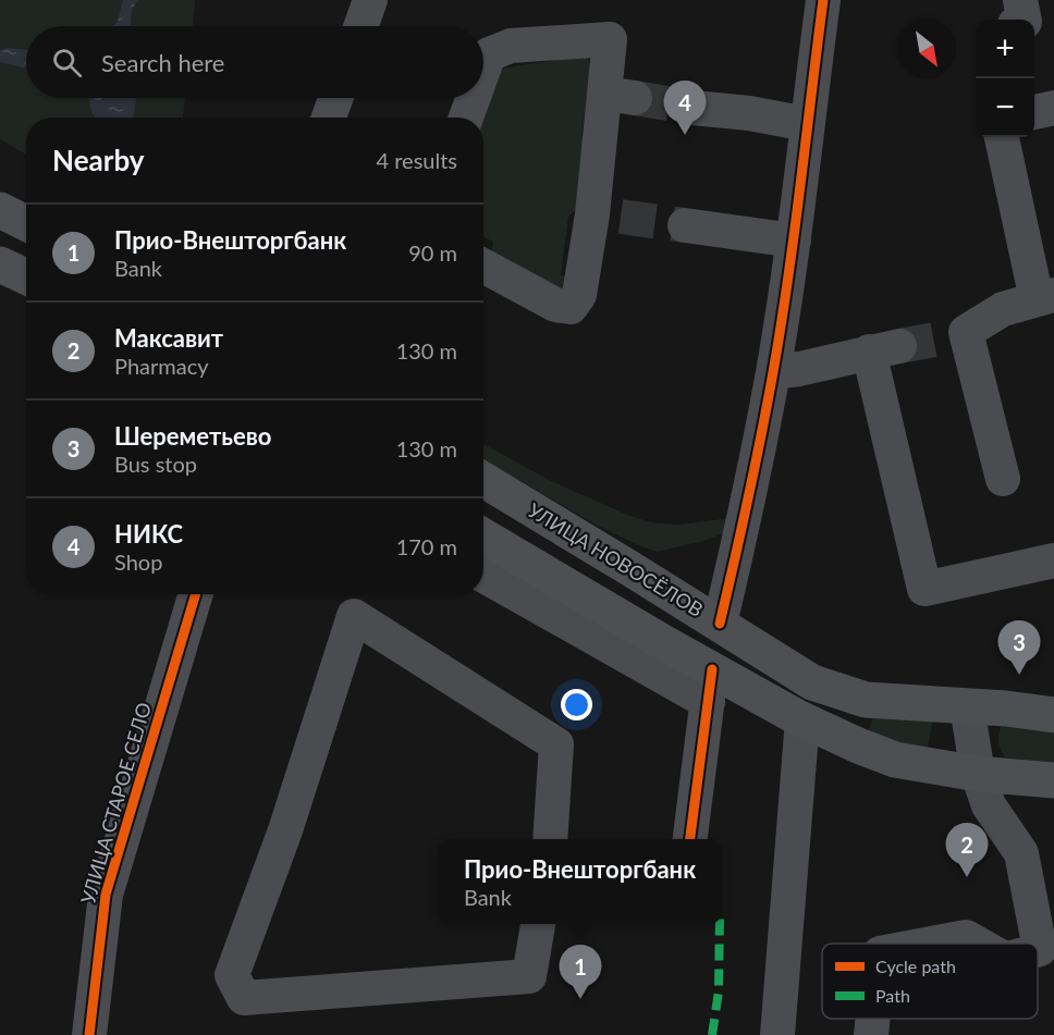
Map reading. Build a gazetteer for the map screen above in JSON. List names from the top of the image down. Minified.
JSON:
{"streets":{"main road":["УЛИЦА НОВОСЁЛОВ"],"street":["УЛИЦА СТАРОЕ СЕЛО"]},"legend":["Cycle path","Path"],"north":"bottom right","page":{"map_buttons":["+","−"],"search":"Search here","pins":["4","3","2","1"],"heading":["Nearby","4 results"],"list":[{"mark":"1","name":"Прио-Внешторгбанк","note":"Bank","value":"90 m"},{"mark":"2","name":"Максавит","note":"Pharmacy","value":"130 m"},{"mark":"3","name":"Шереметьево","note":"Bus stop","value":"130 m"},{"mark":"4","name":"НИКС","note":"Shop","value":"170 m"}],"popup":["Прио-Внешторгбанк","Bank"]}}
